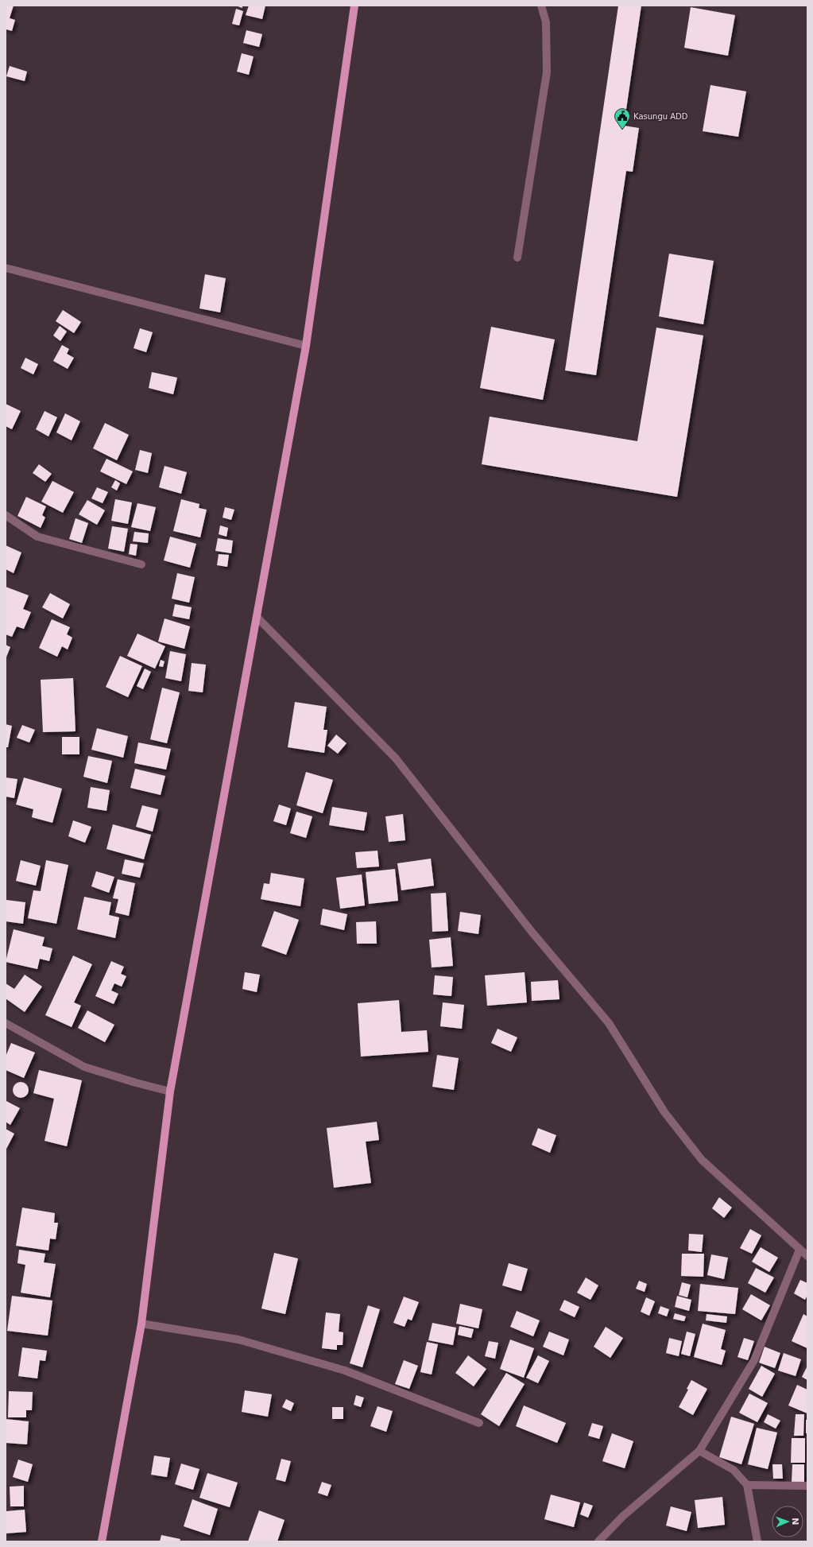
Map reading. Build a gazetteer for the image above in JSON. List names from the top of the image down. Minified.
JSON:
{"places":{"public building":["Kasungu ADD"]},"north":"right"}
